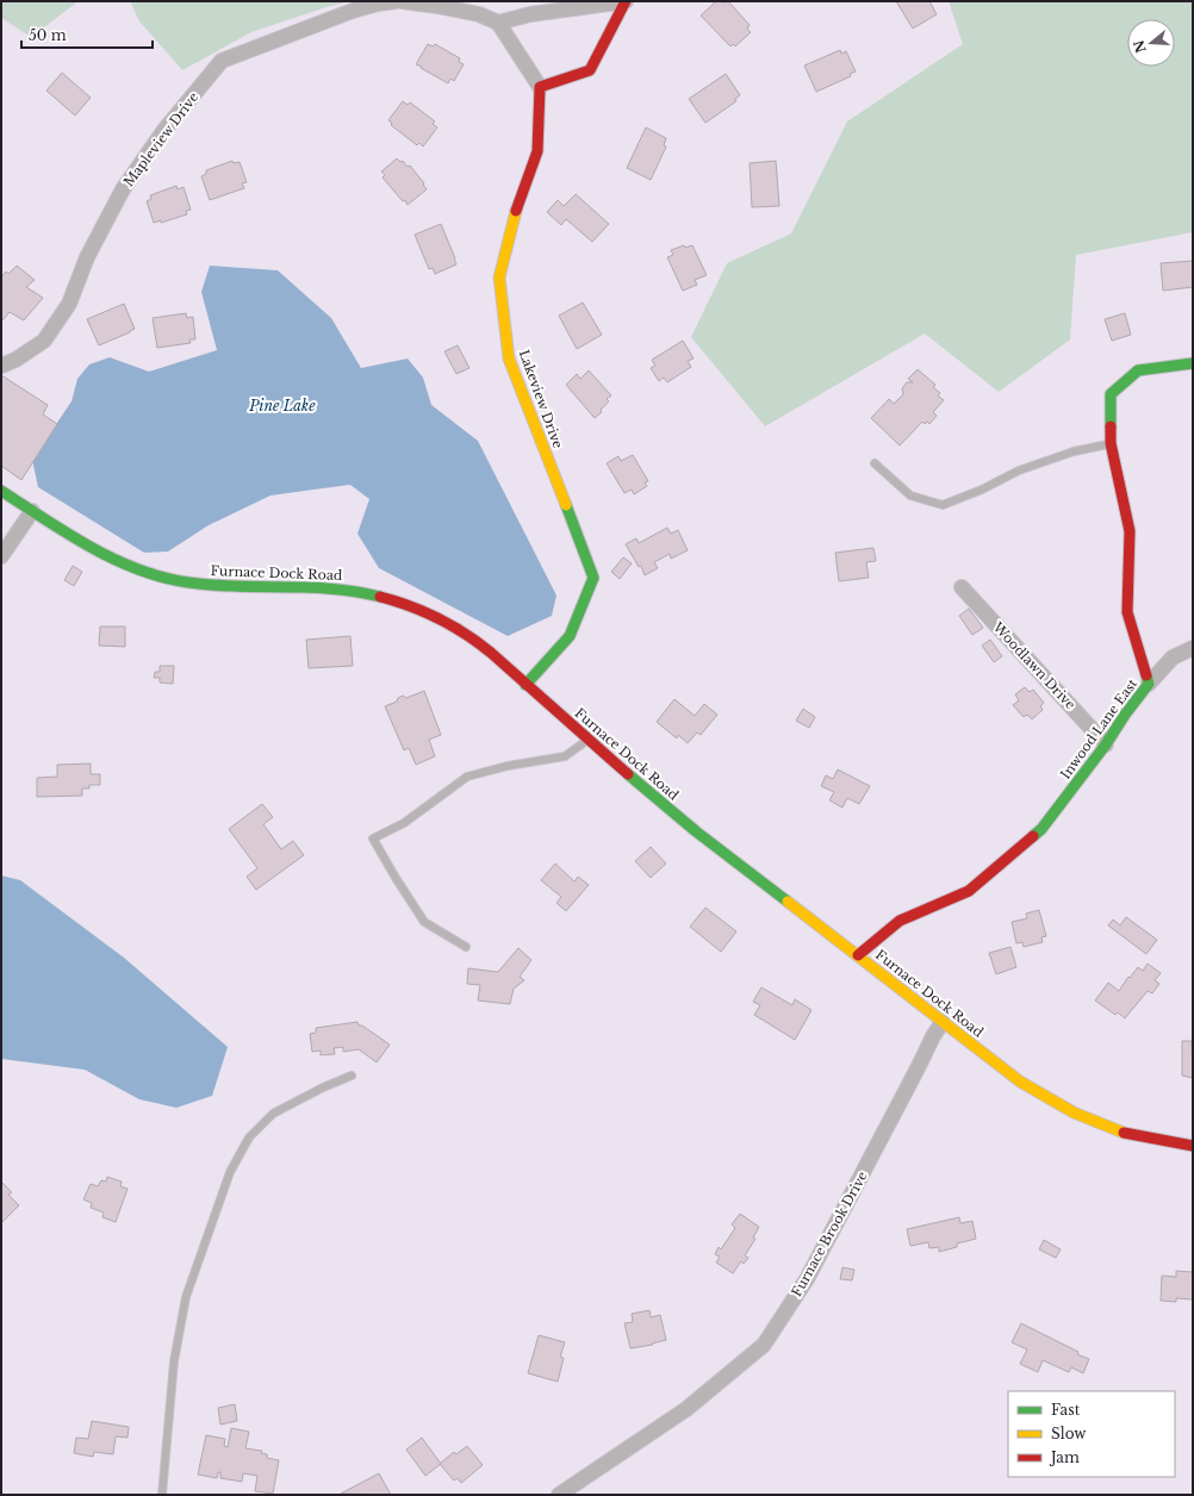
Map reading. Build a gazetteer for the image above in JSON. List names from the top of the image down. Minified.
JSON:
{"streets":{"street":["Mapleview Drive","Lakeview Drive","Furnace Dock Road","Woodlawn Drive","Inwood Lane East","Furnace Brook Drive"]},"crossings":[["Lakeview Drive","Furnace Dock Road"],["Furnace Dock Road","Inwood Lane East"],["Furnace Dock Road","Furnace Brook Drive"],["Woodlawn Drive","Inwood Lane East"]],"water":["Pine Lake"],"legend":["Fast","Slow","Jam"],"scale_bar":"50 m","north":"left"}
